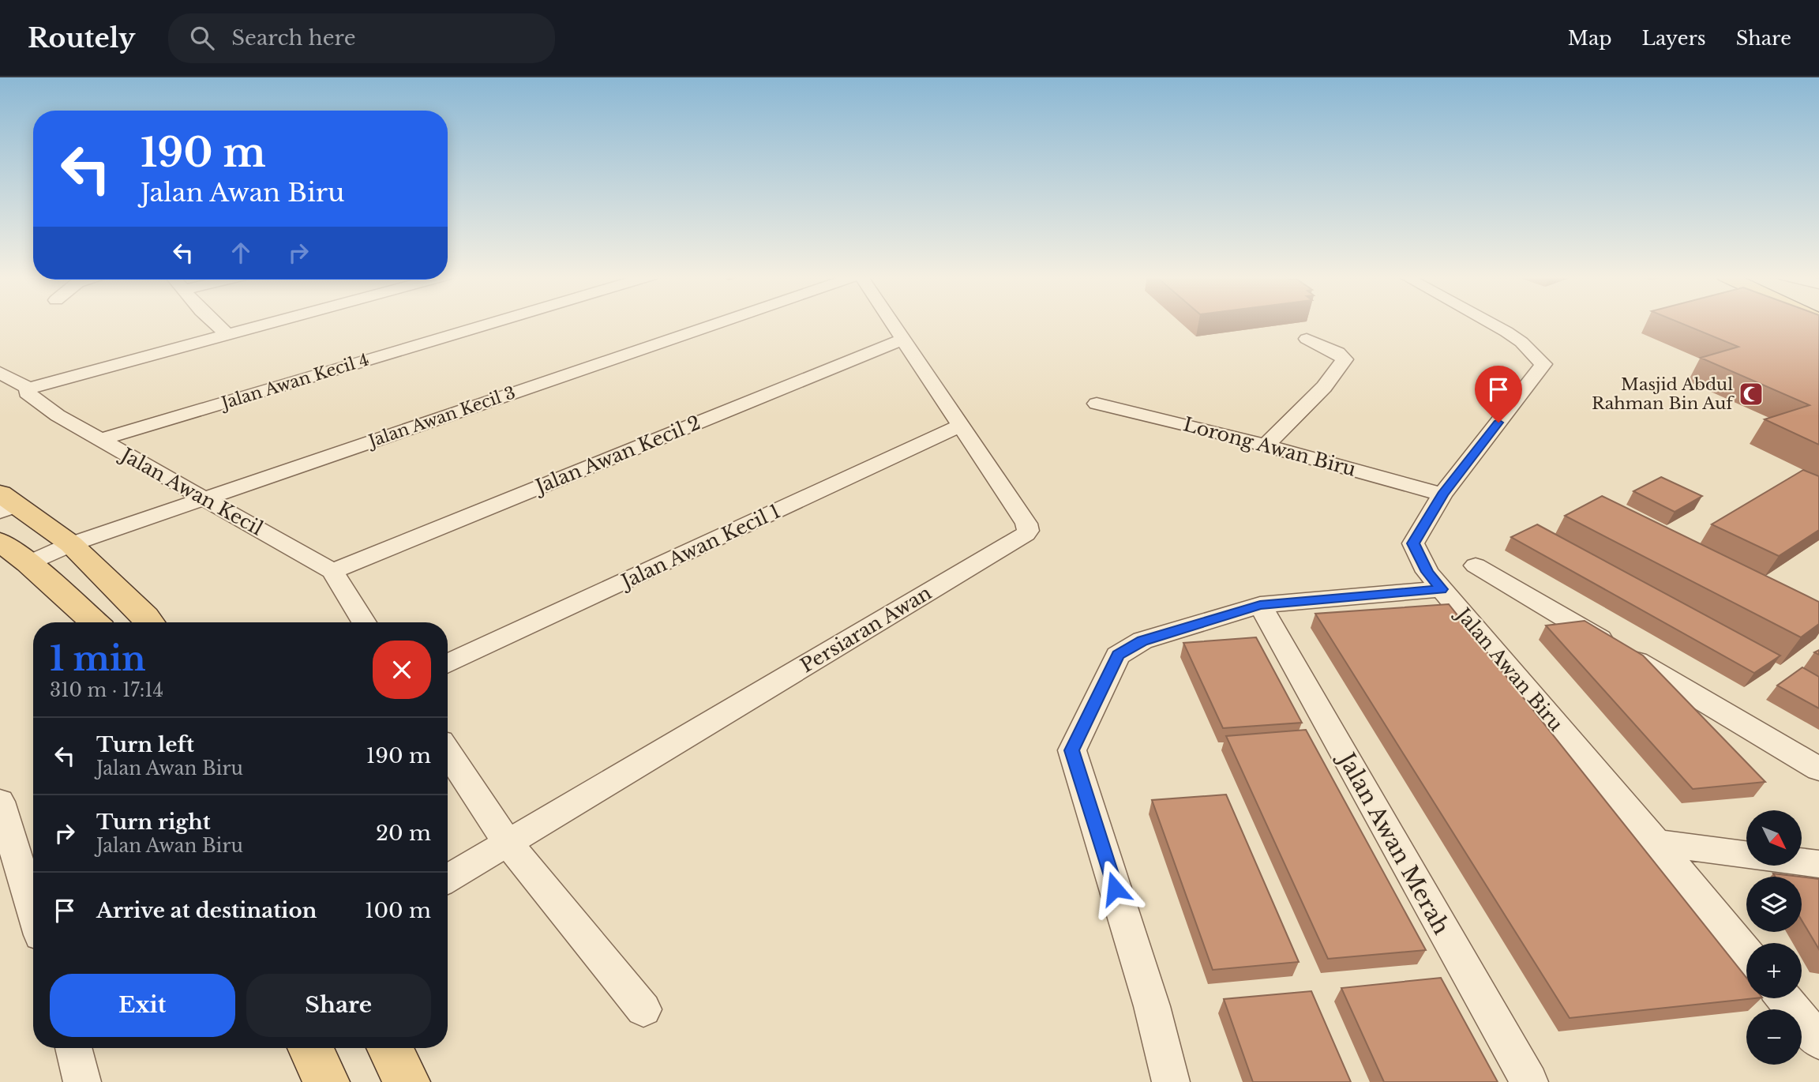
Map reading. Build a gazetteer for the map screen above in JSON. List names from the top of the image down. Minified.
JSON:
{"streets":{"street":["Jalan Awan Kecil 4","Jalan Awan Kecil 3","Lorong Awan Biru","Jalan Awan Kecil 2","Jalan Awan Kecil","Jalan Awan Kecil 1","Persiaran Awan","Jalan Awan Biru","Jalan Awan Merah"]},"crossings":[["Jalan Awan Kecil 4","Jalan Awan Kecil"],["Jalan Awan Kecil 3","Jalan Awan Kecil"],["Lorong Awan Biru","Jalan Awan Biru"],["Jalan Awan Kecil 2","Jalan Awan Kecil"],["Jalan Awan Kecil 2","Persiaran Awan"],["Jalan Awan Kecil 1","Persiaran Awan"]],"places":{"mosque":["Masjid Abdul Rahman Bin Auf"]},"north":"bottom right","page":{"header":"Routely","search":"Search here","nav":["Map","Layers","Share"],"turn":["190 m","Jalan Awan Biru"],"heading":["1 min","310 m · 17:14"],"list":[{"name":"Turn left","note":"Jalan Awan Biru","value":"190 m"},{"name":"Turn right","note":"Jalan Awan Biru","value":"20 m"},{"name":"Arrive at destination","value":"100 m"}],"map_buttons":["+","−"],"buttons":["Exit","Share"]}}
